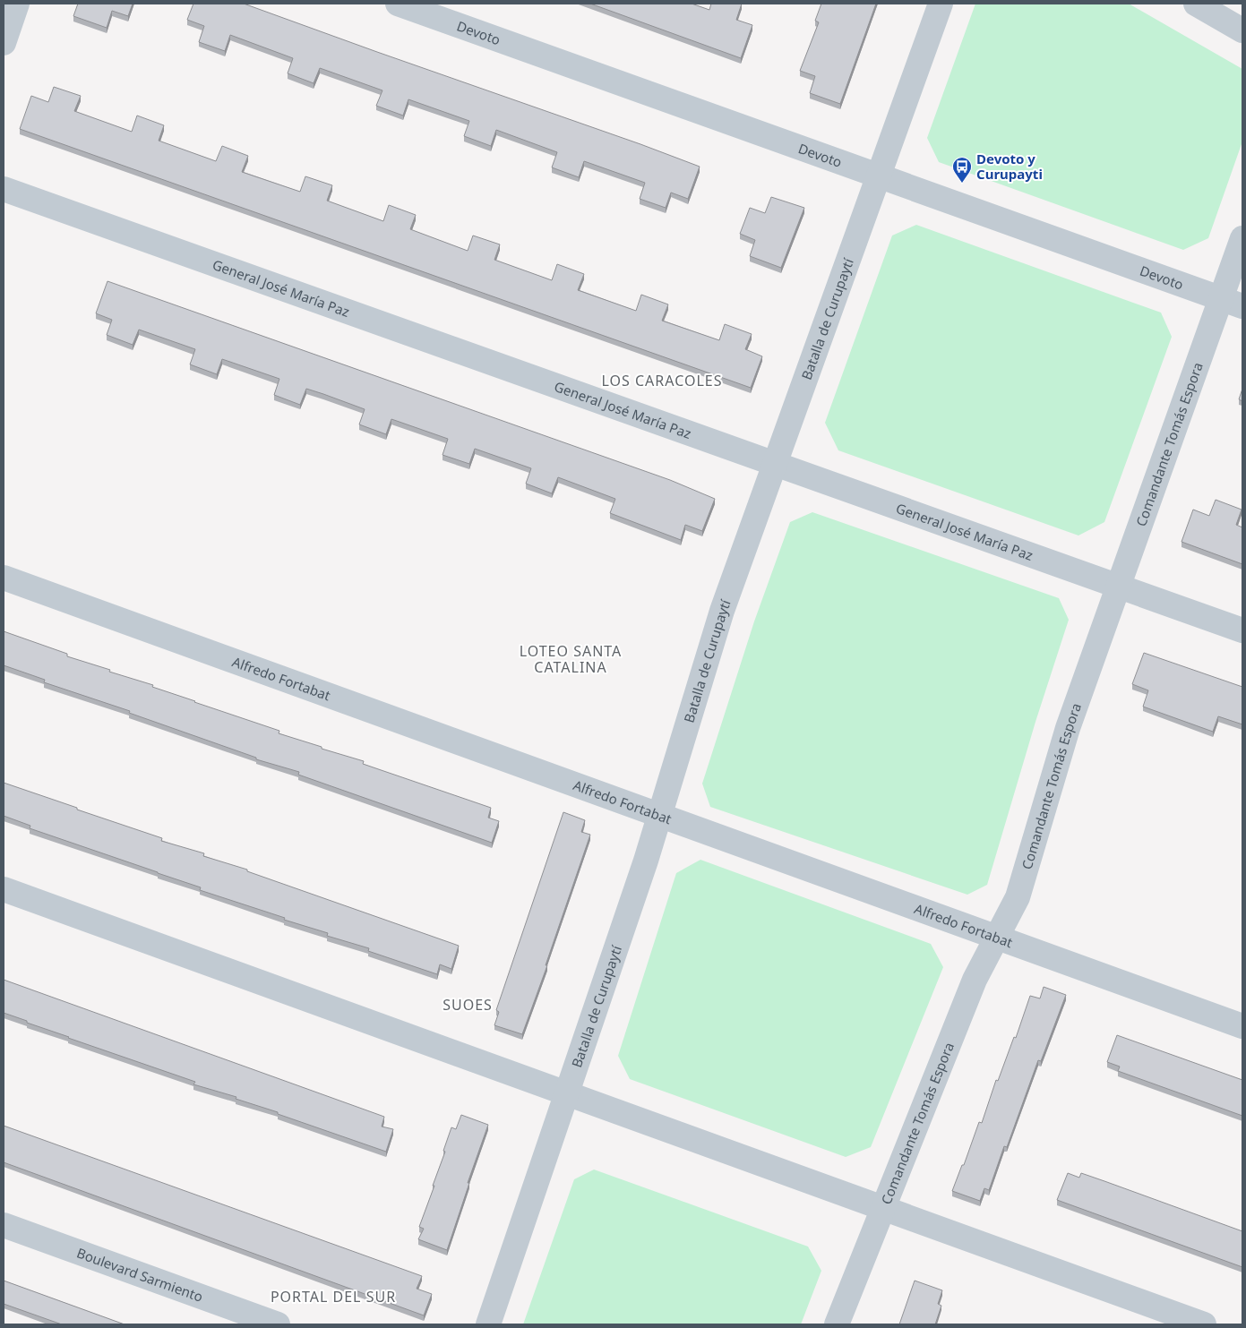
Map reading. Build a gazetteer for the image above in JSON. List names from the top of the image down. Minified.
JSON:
{"streets":{"street":["Devoto","General José María Paz","Batalla de Curupaytí","Comandante Tomás Espora","Alfredo Fortabat","Boulevard Sarmiento"]},"crossings":[["Devoto","Batalla de Curupaytí"],["Devoto","Comandante Tomás Espora"],["General José María Paz","Batalla de Curupaytí"],["General José María Paz","Comandante Tomás Espora"],["Batalla de Curupaytí","Alfredo Fortabat"],["Comandante Tomás Espora","Alfredo Fortabat"]],"districts":["LOS CARACOLES","LOTEO SANTA CATALINA","SUOES","PORTAL DEL SUR"],"places":{"bus stop":["Devoto y Curupayti"]}}
